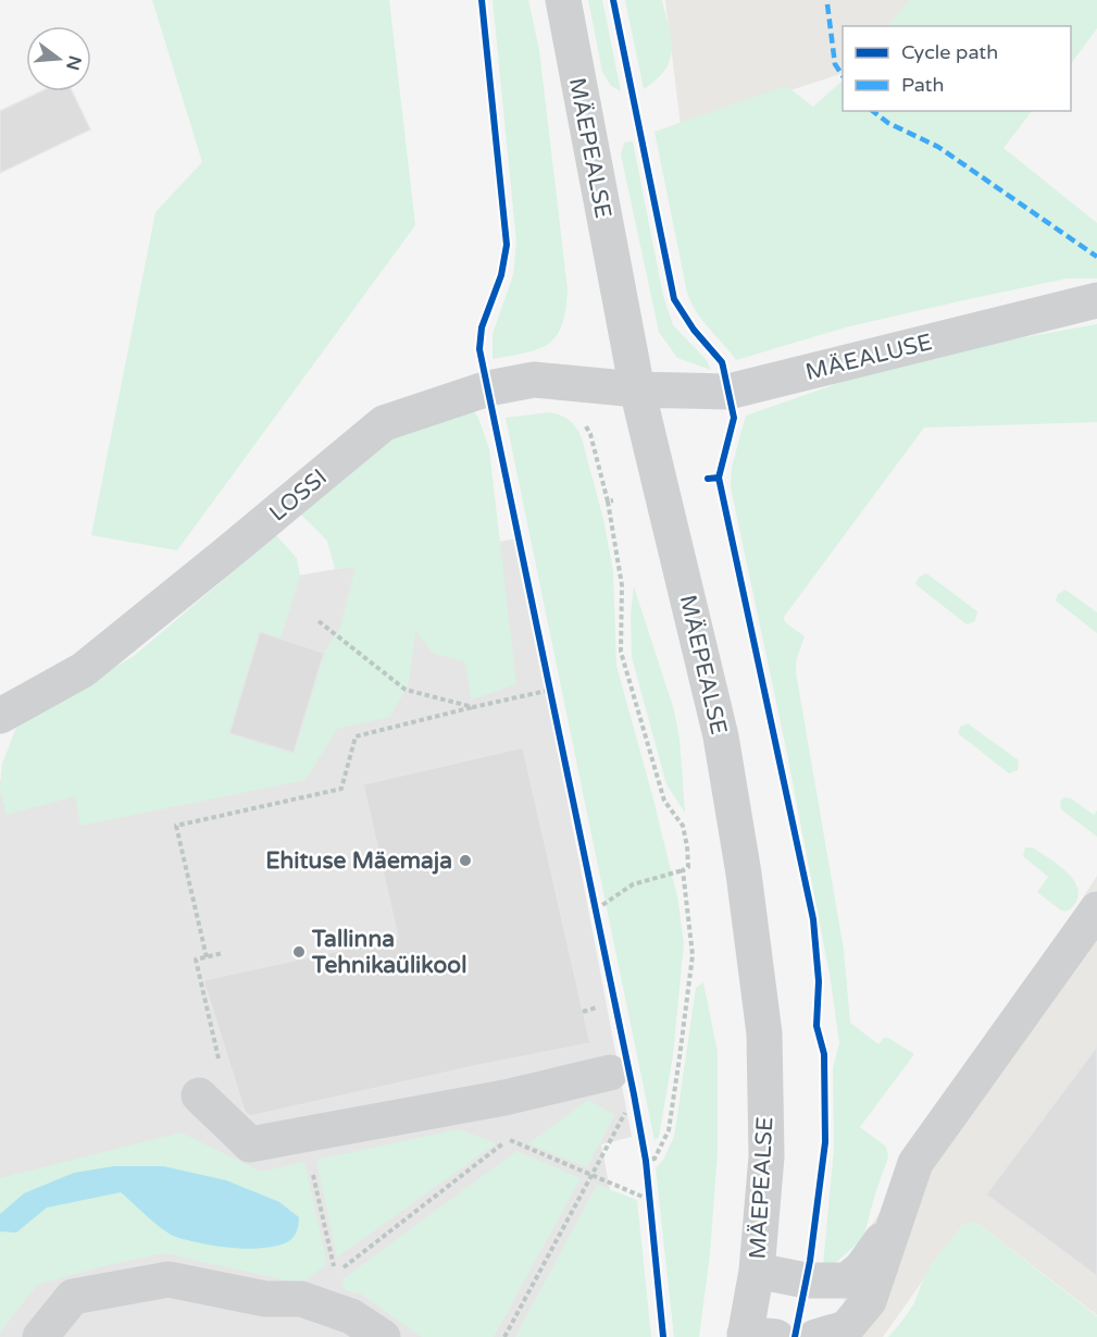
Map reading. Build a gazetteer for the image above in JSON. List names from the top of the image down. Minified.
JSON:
{"streets":{"street":["MÄEPEALSE","MÄEALUSE","LOSSI"]},"crossings":[["MÄEPEALSE","MÄEALUSE"],["MÄEPEALSE","LOSSI"],["MÄEALUSE","LOSSI"]],"places":["Ehituse Mäemaja","Tallinna Tehnikaülikool"],"legend":["Cycle path","Path"],"north":"right"}
